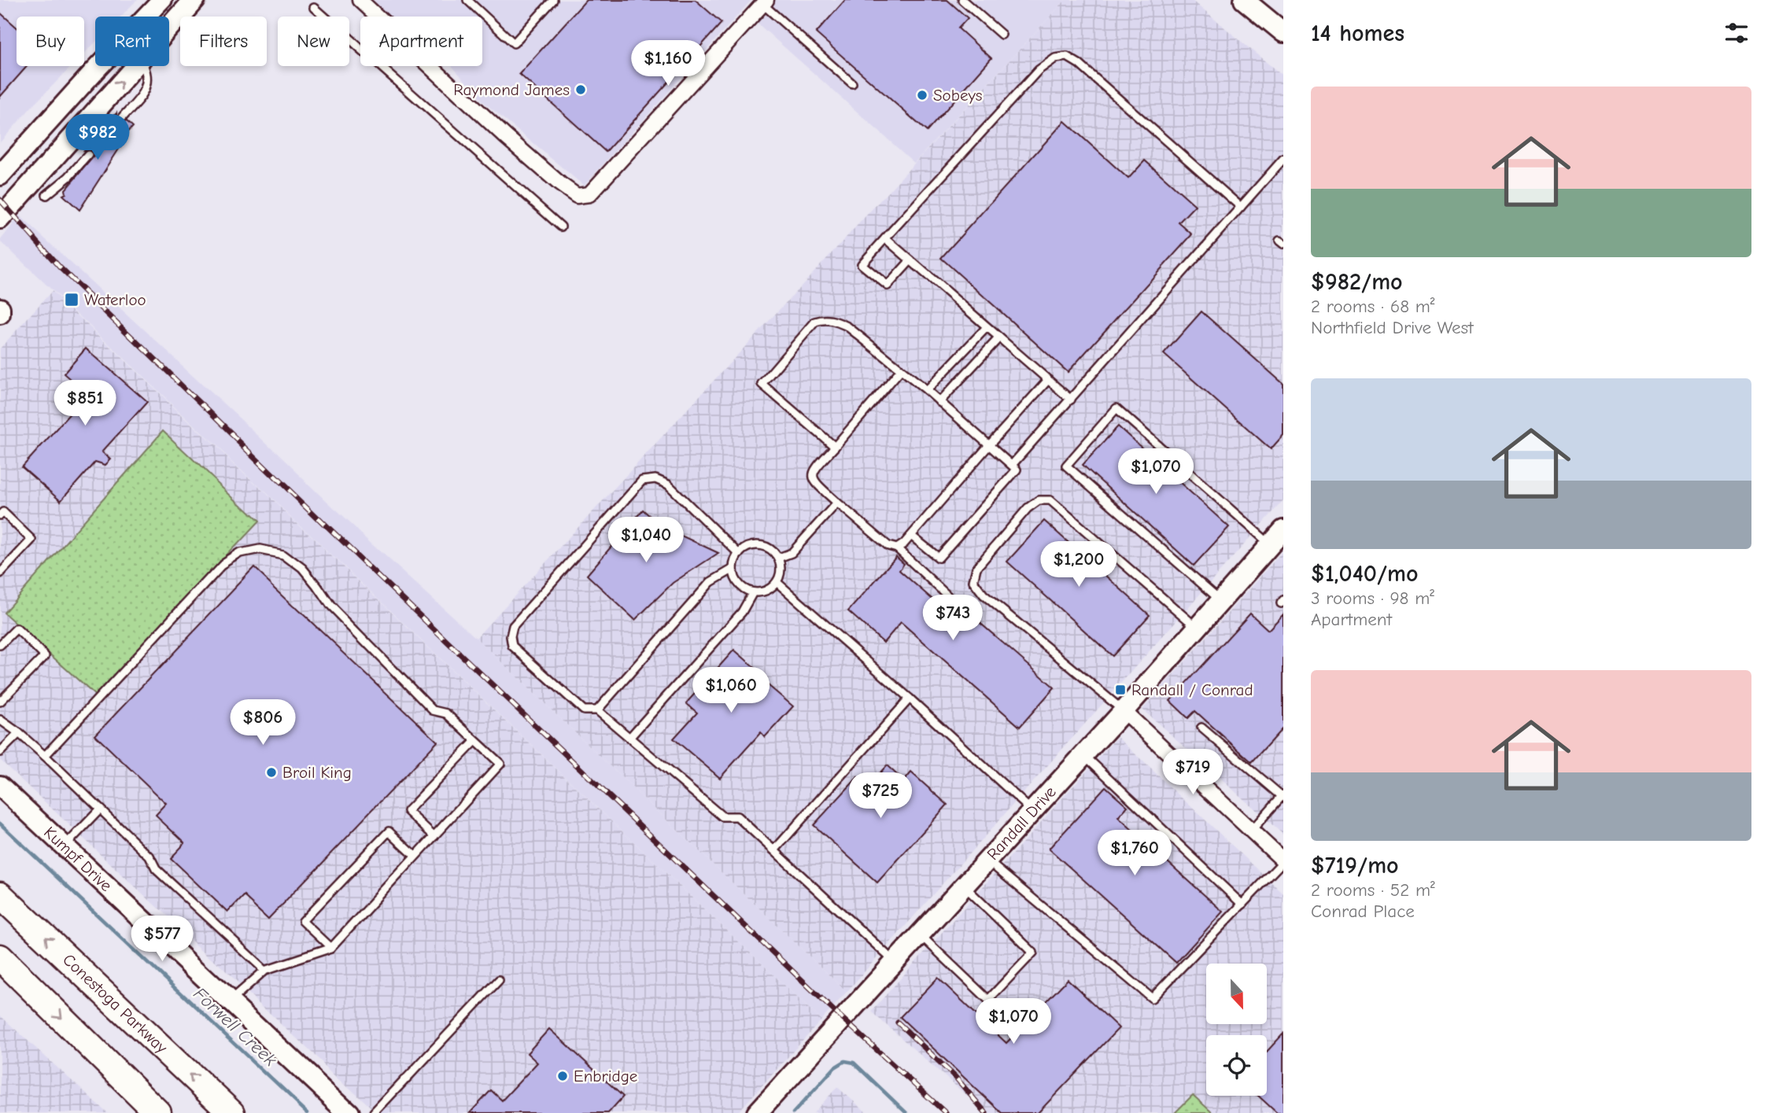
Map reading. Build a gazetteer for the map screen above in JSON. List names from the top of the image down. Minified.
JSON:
{"streets":{"highway":["Conestoga Parkway"],"street":["Randall Drive","Kumpf Drive"]},"water":["Forwell Creek"],"places":{"other":["Raymond James","Sobeys","Broil King","Enbridge"],"transit":["Waterloo","Randall / Conrad"]},"north":"bottom","page":{"heading":"14 homes","chip":["Buy","Rent","Filters","New","Apartment"],"price":["$1,160","$982","$851","$1,070","$1,040","$1,200","$743","$1,060","$806","$719","$725","$1,760","$577","$1,070"],"list":[{"name":"$982/mo","note":"2 rooms · 68 m² · Northfield Drive West"},{"name":"$1,040/mo","note":"3 rooms · 98 m² · Apartment"},{"name":"$719/mo","note":"2 rooms · 52 m² · Conrad Place"}]}}
